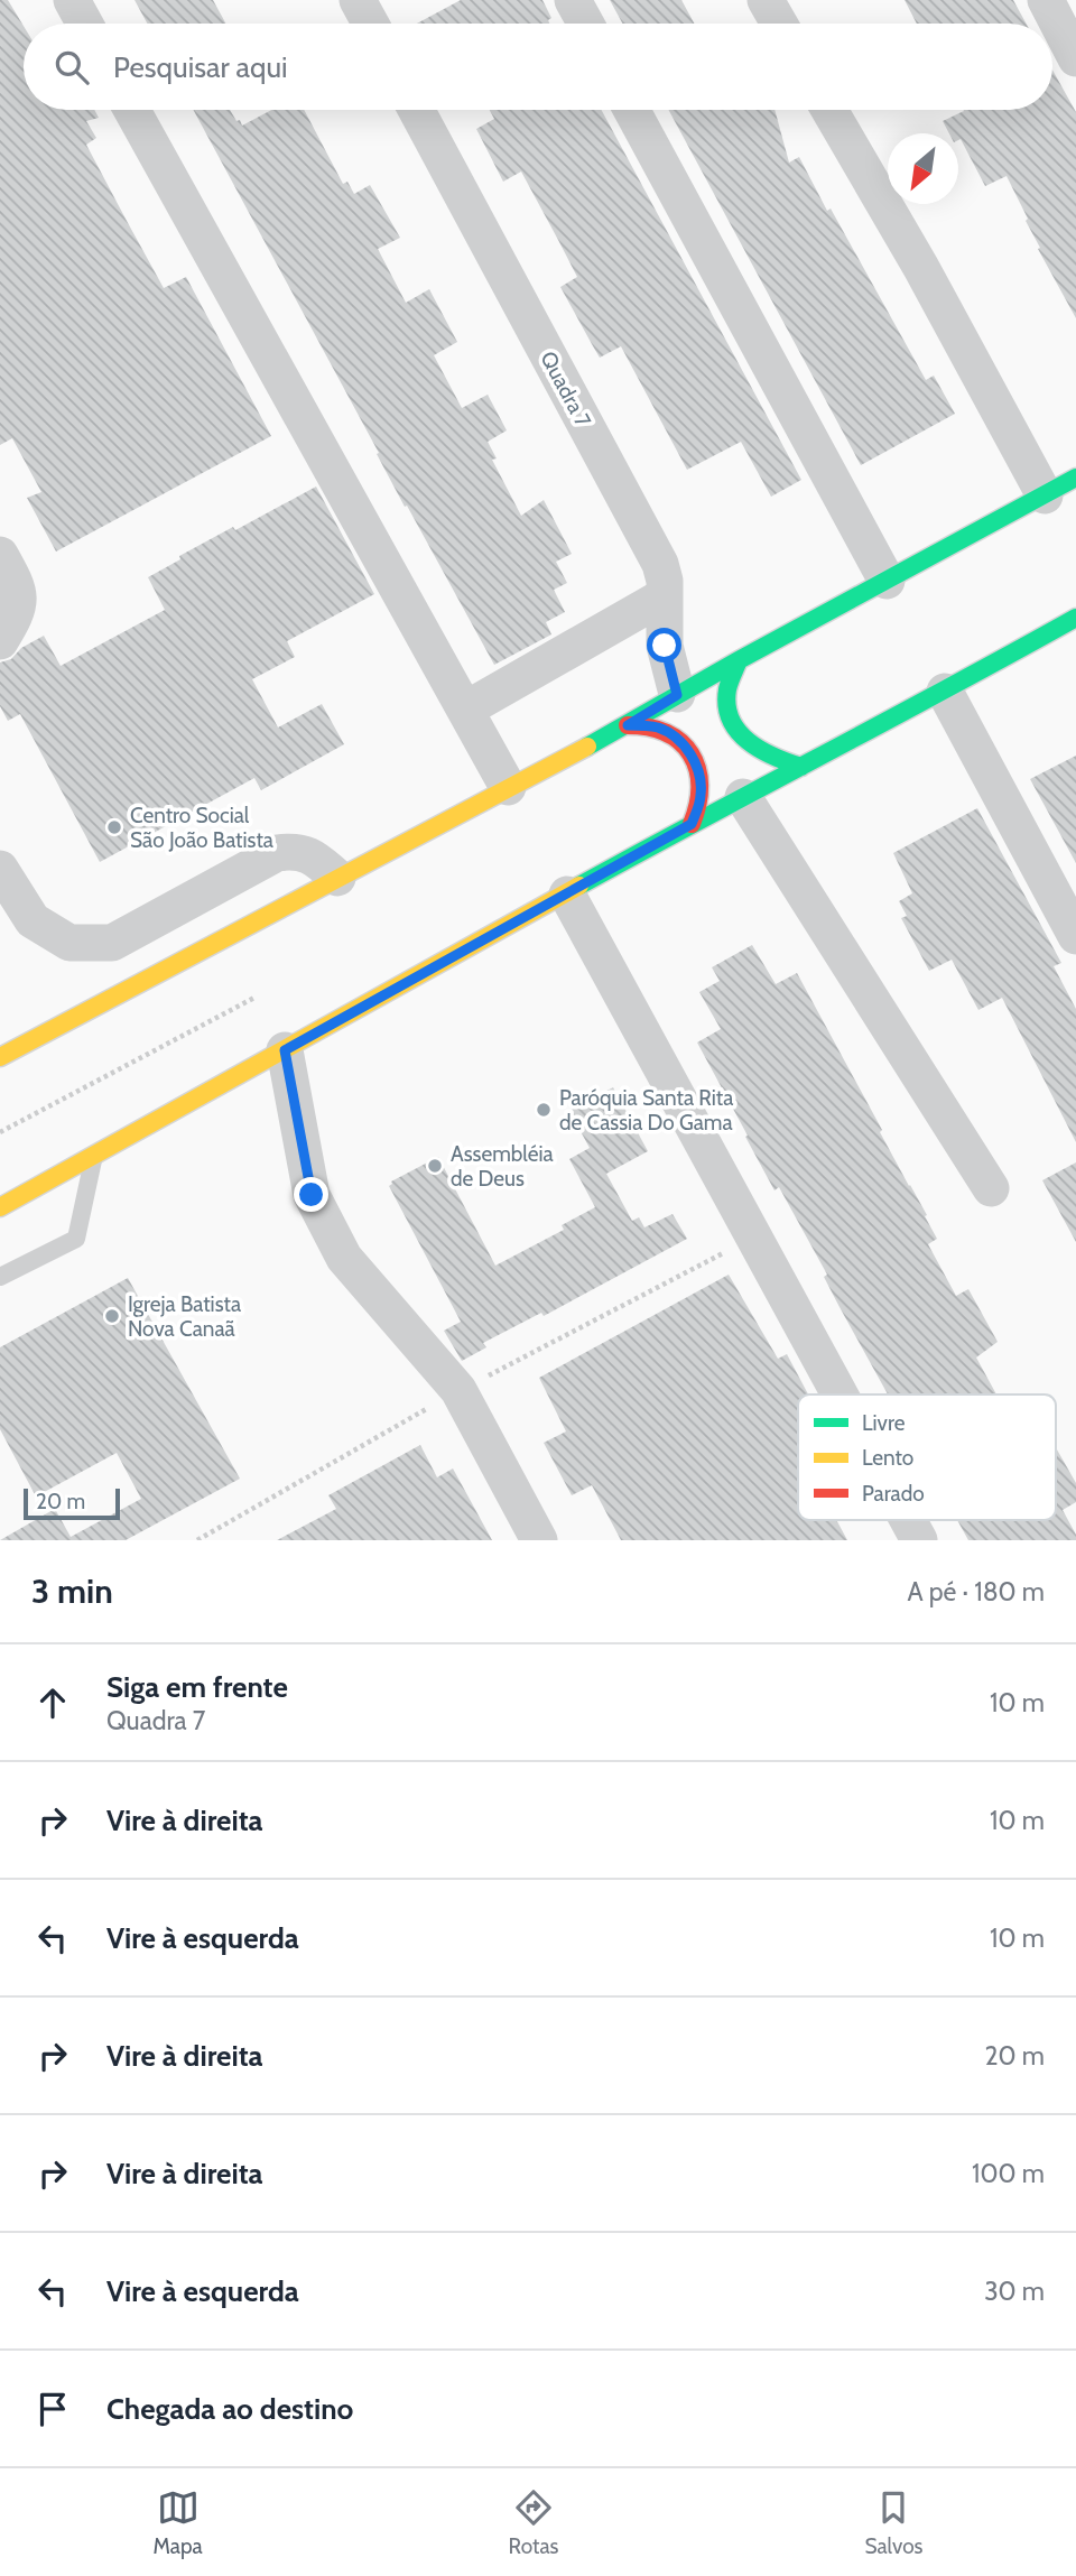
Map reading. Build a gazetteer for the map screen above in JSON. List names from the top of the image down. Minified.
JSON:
{"streets":{"street":["Quadra 7"]},"places":["Centro Social São João Batista","Paróquia Santa Rita de Cassia Do Gama","Assembléia de Deus","Igreja Batista Nova Canaã"],"legend":["Livre","Lento","Parado"],"scale_bar":"20 m","north":"bottom left","page":{"search":"Pesquisar aqui","scale":"20 m","heading":["3 min","A pé · 180 m"],"list":[["Siga em frente","Quadra 7","10 m"],["Vire à direita","10 m"],["Vire à esquerda","10 m"],["Vire à direita","20 m"],["Vire à direita","100 m"],["Vire à esquerda","30 m"],"Chegada ao destino"],"nav":["Mapa","Rotas","Salvos"]}}
